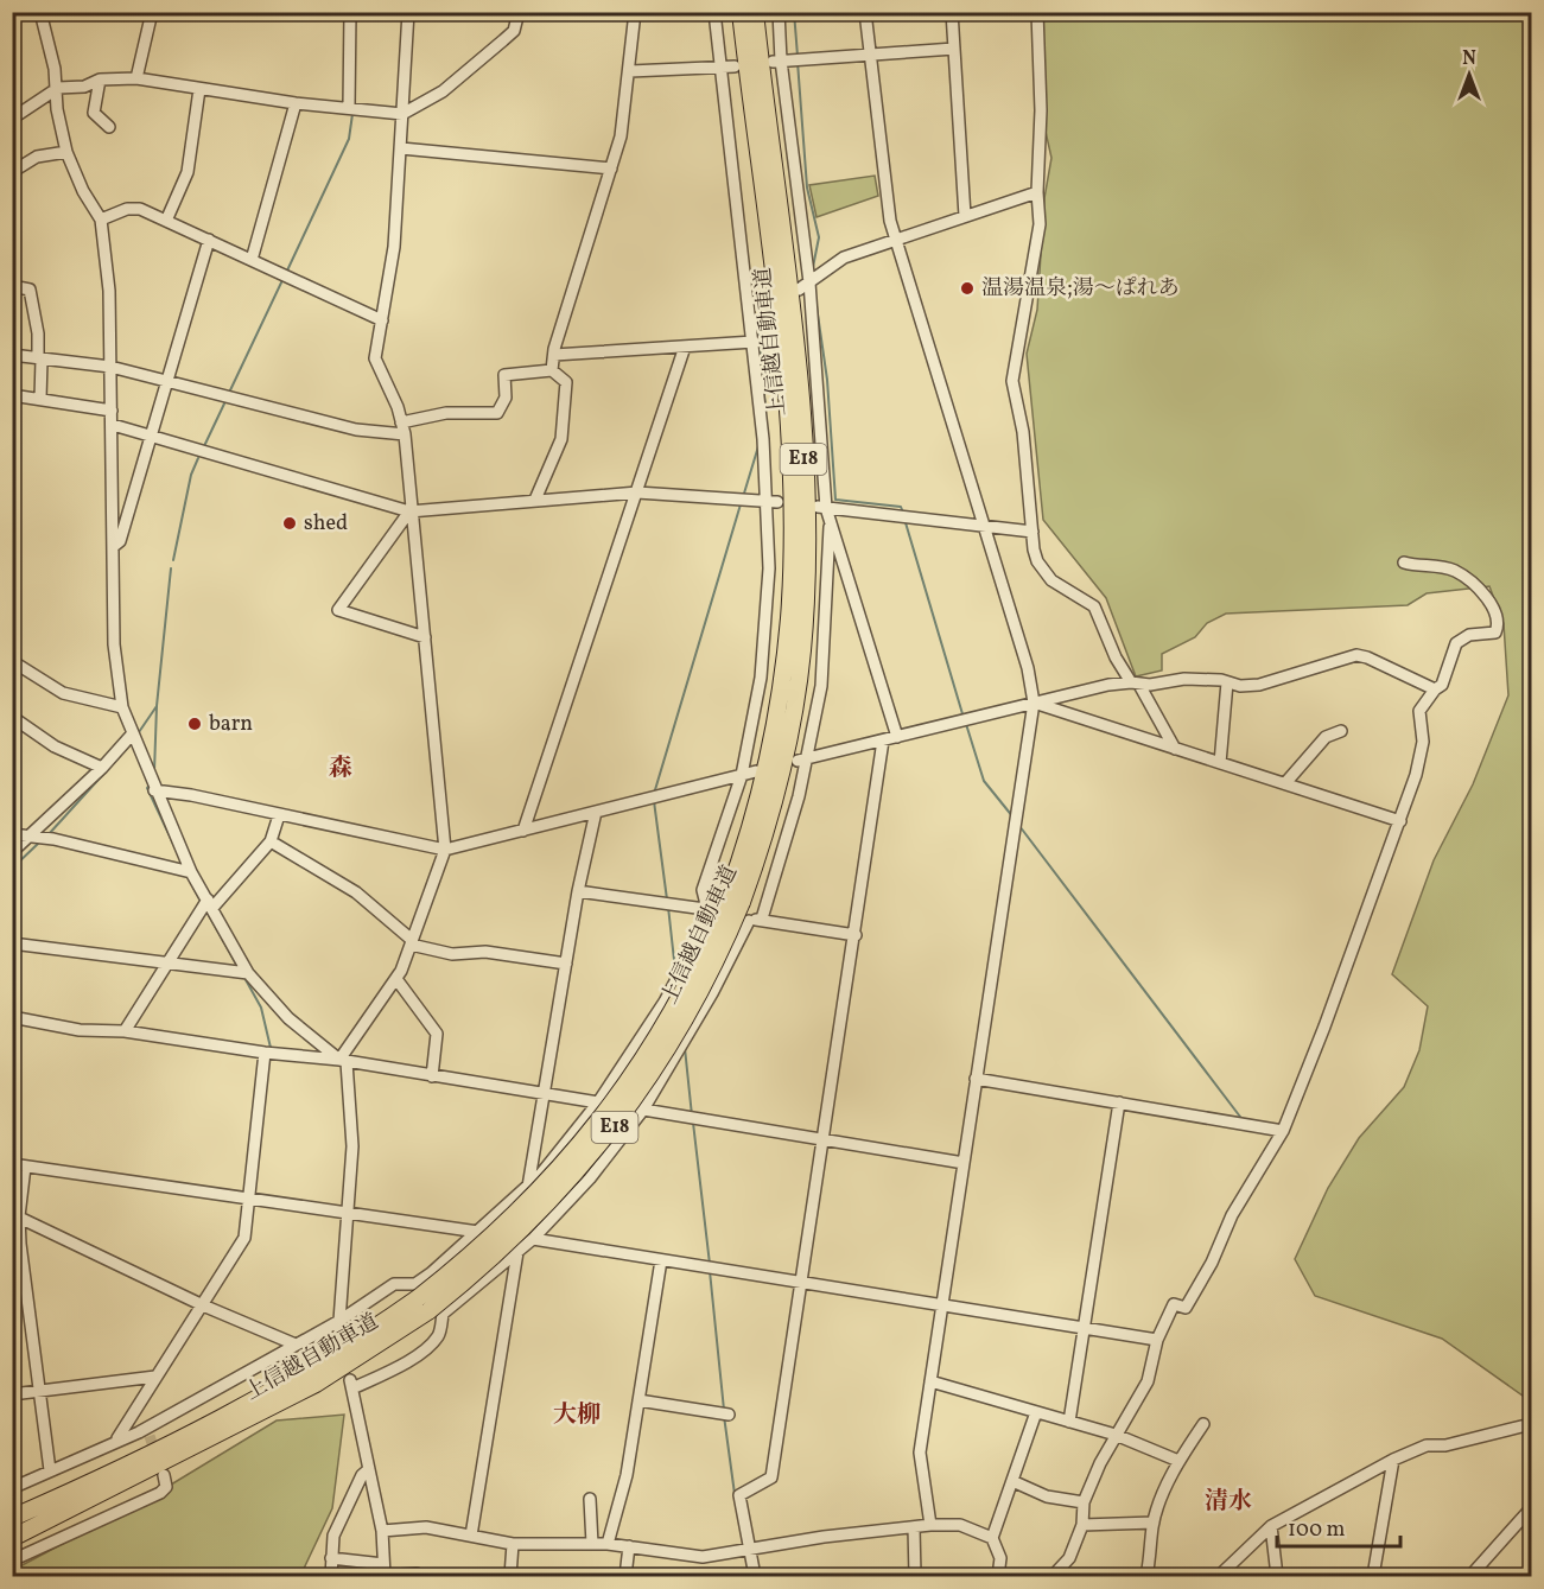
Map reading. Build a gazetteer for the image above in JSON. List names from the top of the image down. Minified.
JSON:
{"streets":{"highway":["上信越自動車道","E18"]},"districts":["森","大柳","清水"],"places":["温湯温泉;湯〜ぱれあ","shed","barn"],"scale_bar":"100 m","north":"top"}
